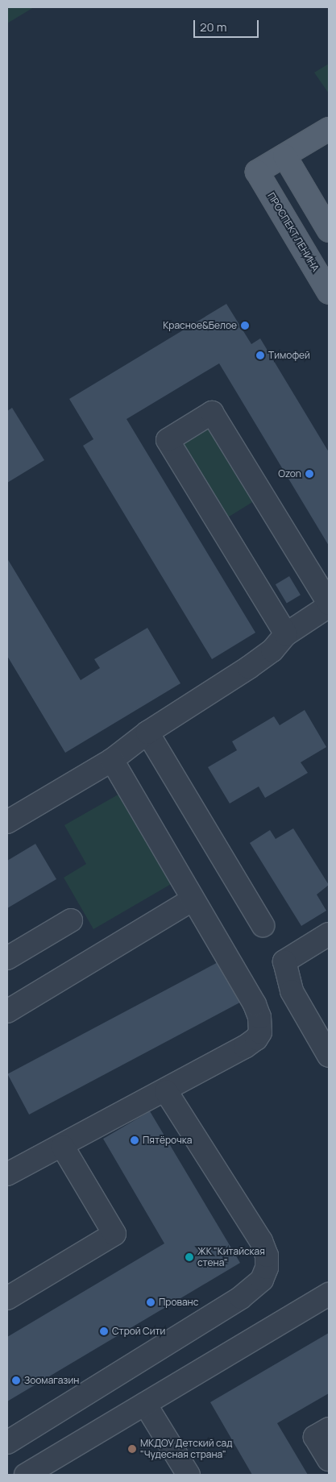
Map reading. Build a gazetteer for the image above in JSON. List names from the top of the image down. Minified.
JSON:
{"streets":{"main road":["ПРОСПЕКТ ЛЕНИНА"]},"places":["Красное&Белое","Тимофей","Ozon","Пятёрочка","ЖК \"Китайская стена\"","Прованс","Строй Сити","Зоомагазин","МКДОУ Детский сад \"Чудесная страна\""],"scale_bar":"20 m"}
